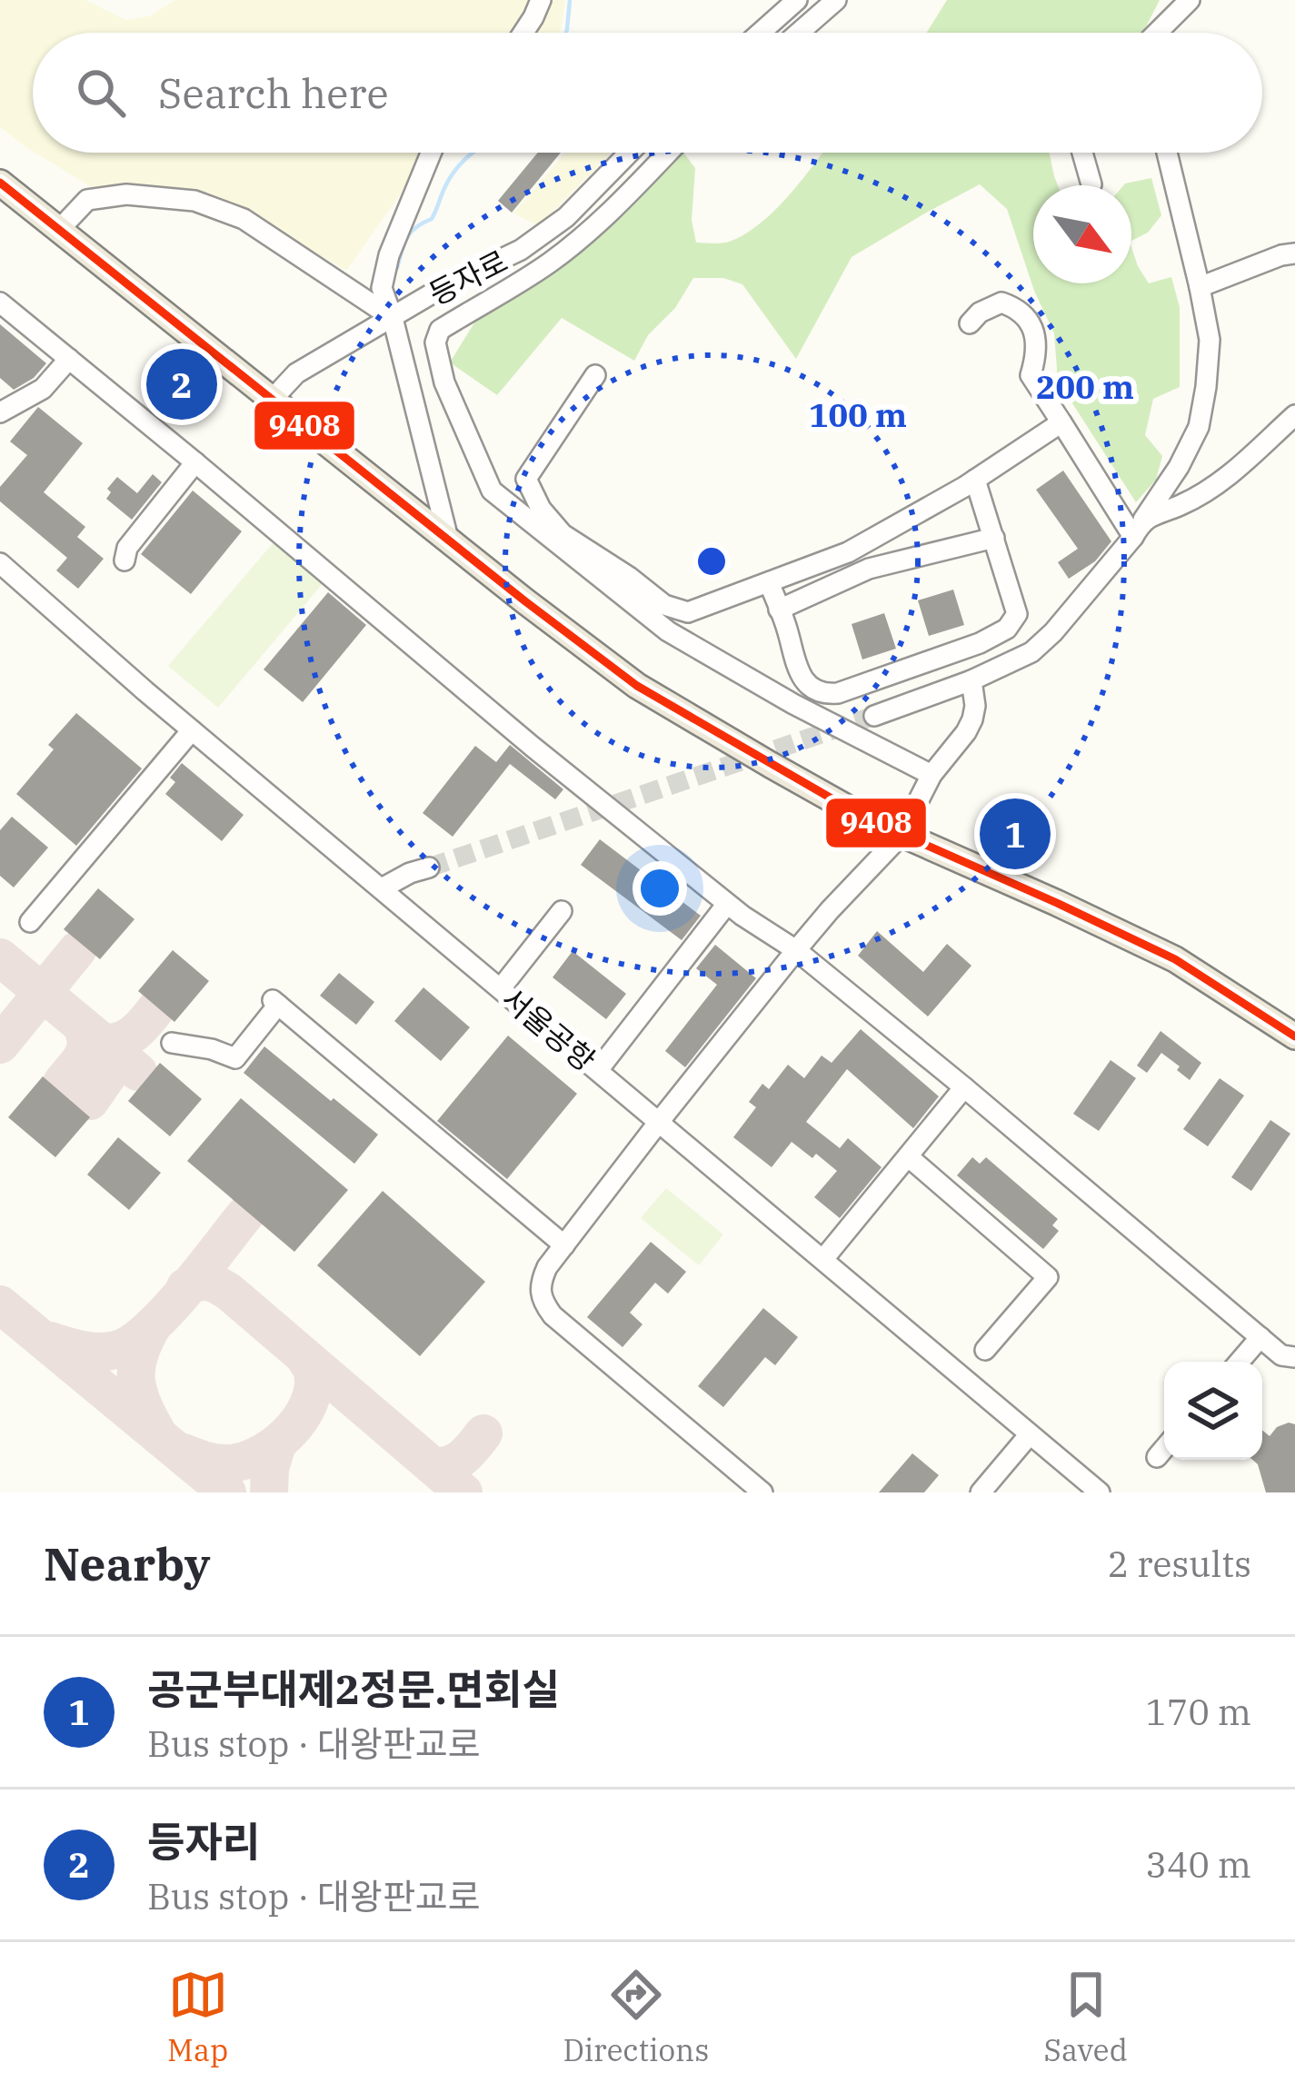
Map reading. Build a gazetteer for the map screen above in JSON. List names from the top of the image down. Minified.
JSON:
{"streets":{"street":["등자로","서울공항"]},"lines":["transit line 9408"],"north":"bottom right","page":{"search":"Search here","pins":["2","1"],"heading":["Nearby","2 results"],"list":[{"mark":"1","name":"공군부대제2정문.면회실","note":"Bus stop · 대왕판교로","value":"170 m"},{"mark":"2","name":"등자리","note":"Bus stop · 대왕판교로","value":"340 m"}],"nav":["Map","Directions","Saved"]},"rings":["200 m","100 m"]}
